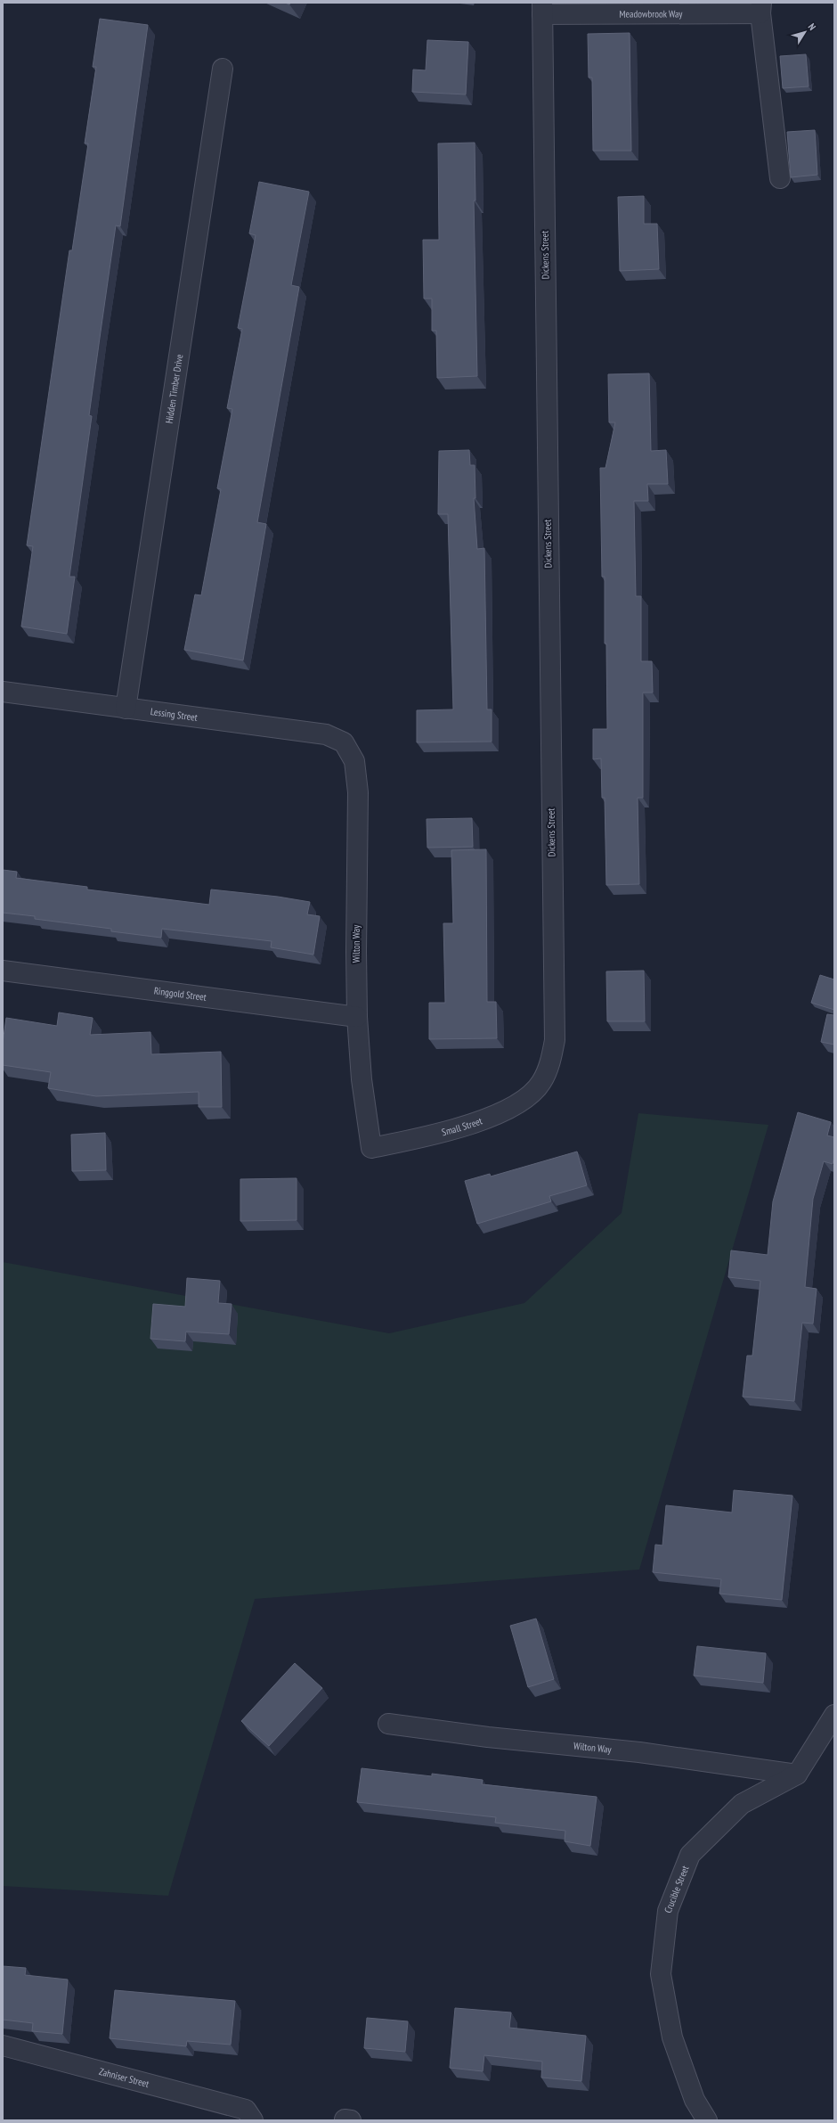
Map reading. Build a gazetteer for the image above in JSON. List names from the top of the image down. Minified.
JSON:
{"streets":{"street":["Meadowbrook Way","Dickens Street","Hidden Timber Drive","Lessing Street","Wilton Way","Ringgold Street","Small Street","Crucible Street","Zahniser Street"]},"crossings":[["Meadowbrook Way","Dickens Street"],["Dickens Street","Small Street"],["Hidden Timber Drive","Lessing Street"],["Lessing Street","Wilton Way"],["Wilton Way","Ringgold Street"],["Wilton Way","Small Street"],["Wilton Way","Crucible Street"]],"north":"top right"}
